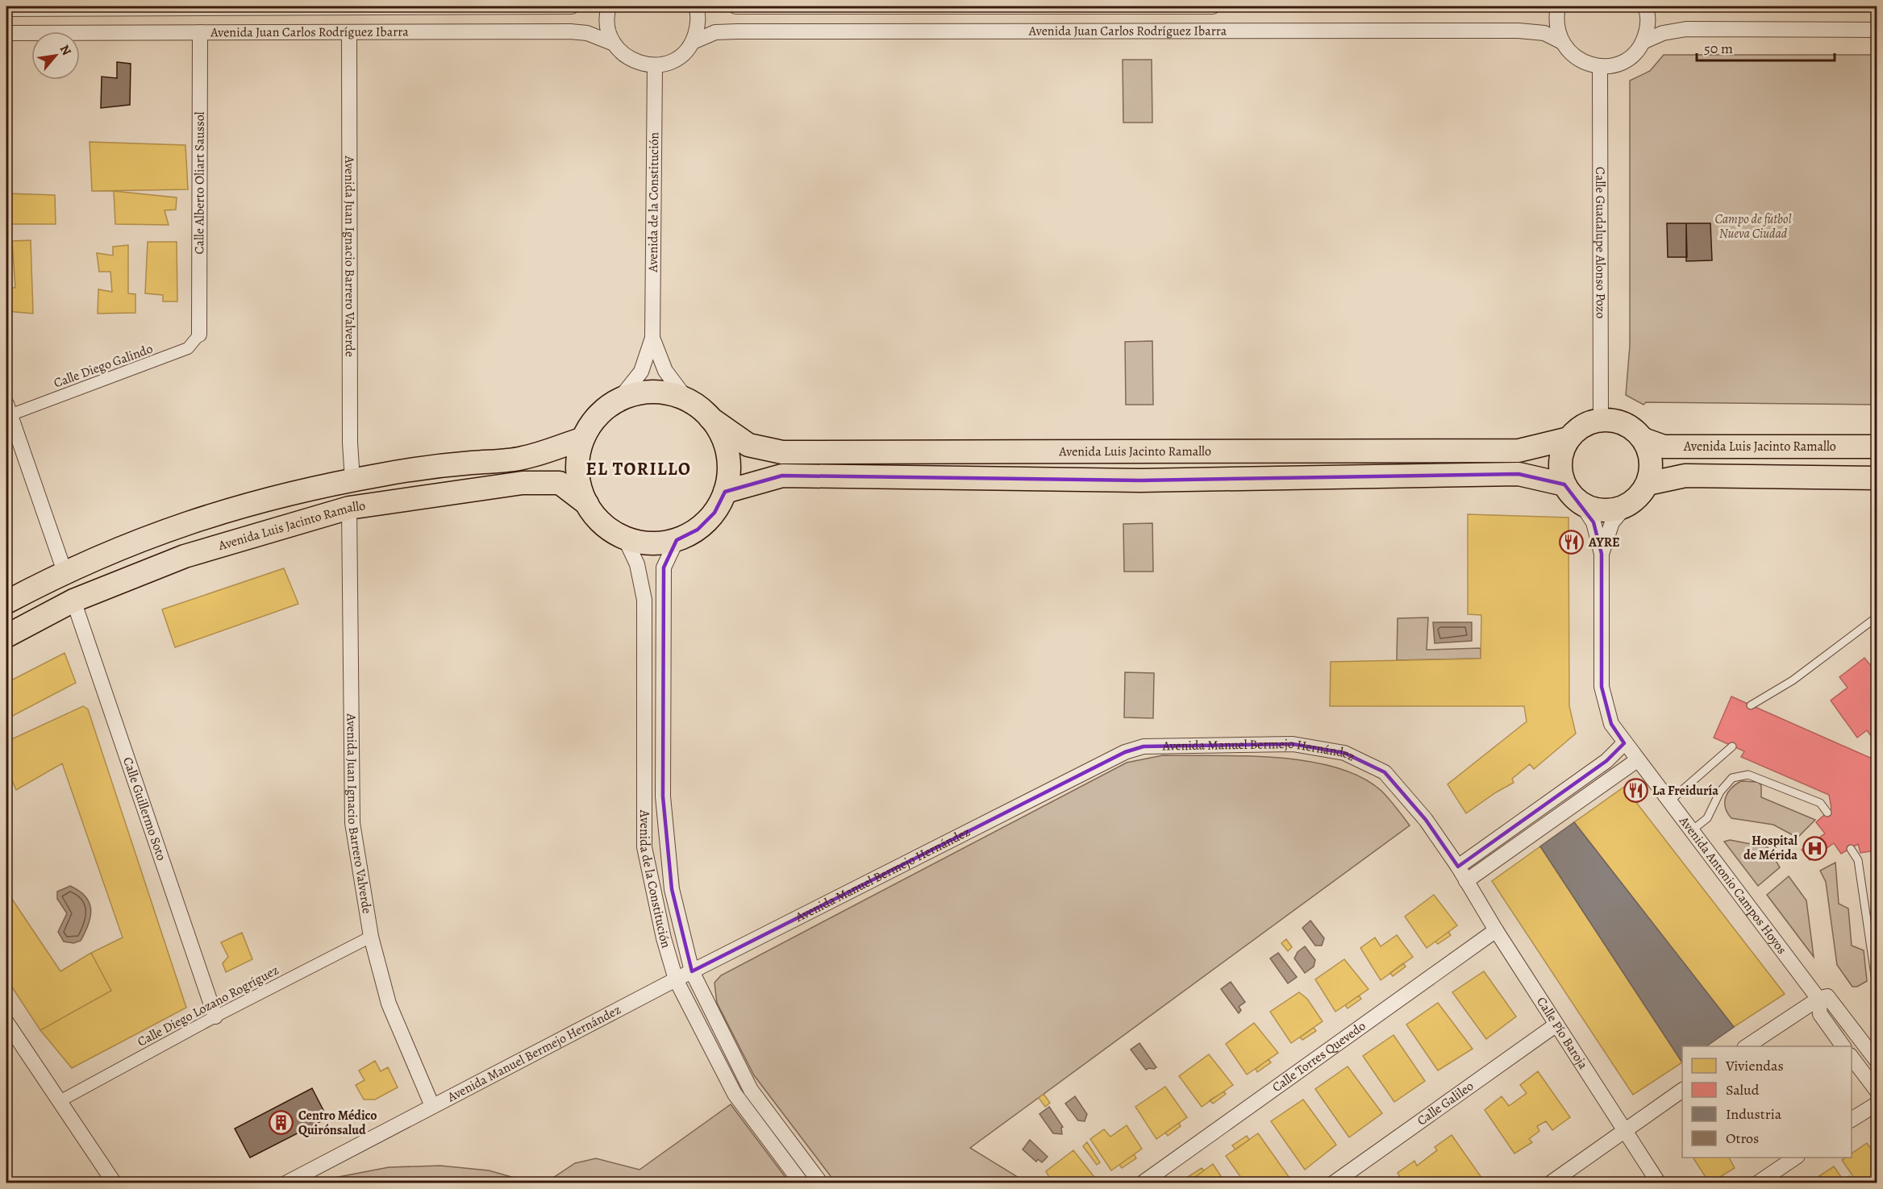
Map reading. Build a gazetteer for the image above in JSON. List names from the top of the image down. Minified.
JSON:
{"streets":{"main road":["Avenida Luis Jacinto Ramallo"],"street":["Avenida Juan Carlos Rodríguez Ibarra","Calle Alberto Oliart Saussol","Avenida de la Constitución","Calle Guadalupe Alonso Pozo","Avenida Juan Ignacio Barrero Valverde","Calle Diego Galindo","Avenida Manuel Bermejo Hernández","Calle Guillermo Soto","Avenida Antonio Campos Hoyos","Calle Diego Lozano Rogríguez","Calle Pío Baroja","Calle Torres Quevedo","Calle Galileo"]},"crossings":[["Avenida Juan Carlos Rodríguez Ibarra","Calle Alberto Oliart Saussol"],["Avenida Juan Carlos Rodríguez Ibarra","Avenida Juan Ignacio Barrero Valverde"],["Calle Alberto Oliart Saussol","Calle Diego Galindo"],["Avenida de la Constitución","Avenida Luis Jacinto Ramallo"],["Avenida de la Constitución","Avenida Manuel Bermejo Hernández"],["Calle Guadalupe Alonso Pozo","Avenida Luis Jacinto Ramallo"],["Calle Guadalupe Alonso Pozo","Avenida Antonio Campos Hoyos"],["Avenida Juan Ignacio Barrero Valverde","Avenida Luis Jacinto Ramallo"],["Avenida Juan Ignacio Barrero Valverde","Avenida Manuel Bermejo Hernández"],["Avenida Juan Ignacio Barrero Valverde","Calle Diego Lozano Rogríguez"],["Avenida Luis Jacinto Ramallo","Calle Guillermo Soto"],["Avenida Luis Jacinto Ramallo","Avenida Antonio Campos Hoyos"],["Avenida Manuel Bermejo Hernández","Calle Pío Baroja"],["Calle Guillermo Soto","Calle Diego Lozano Rogríguez"],["Calle Pío Baroja","Calle Torres Quevedo"],["Calle Pío Baroja","Calle Galileo"]],"districts":["EL TORILLO"],"parks":["Campo de fútbol Nueva Ciudad"],"places":{"restaurant":["AYRE","La Freiduría"],"hospital":["Hospital de Mérida"],"building":["Centro Médico Quirónsalud"]},"legend":["Viviendas","Salud","Industria","Otros"],"scale_bar":"50 m","north":"top right"}
